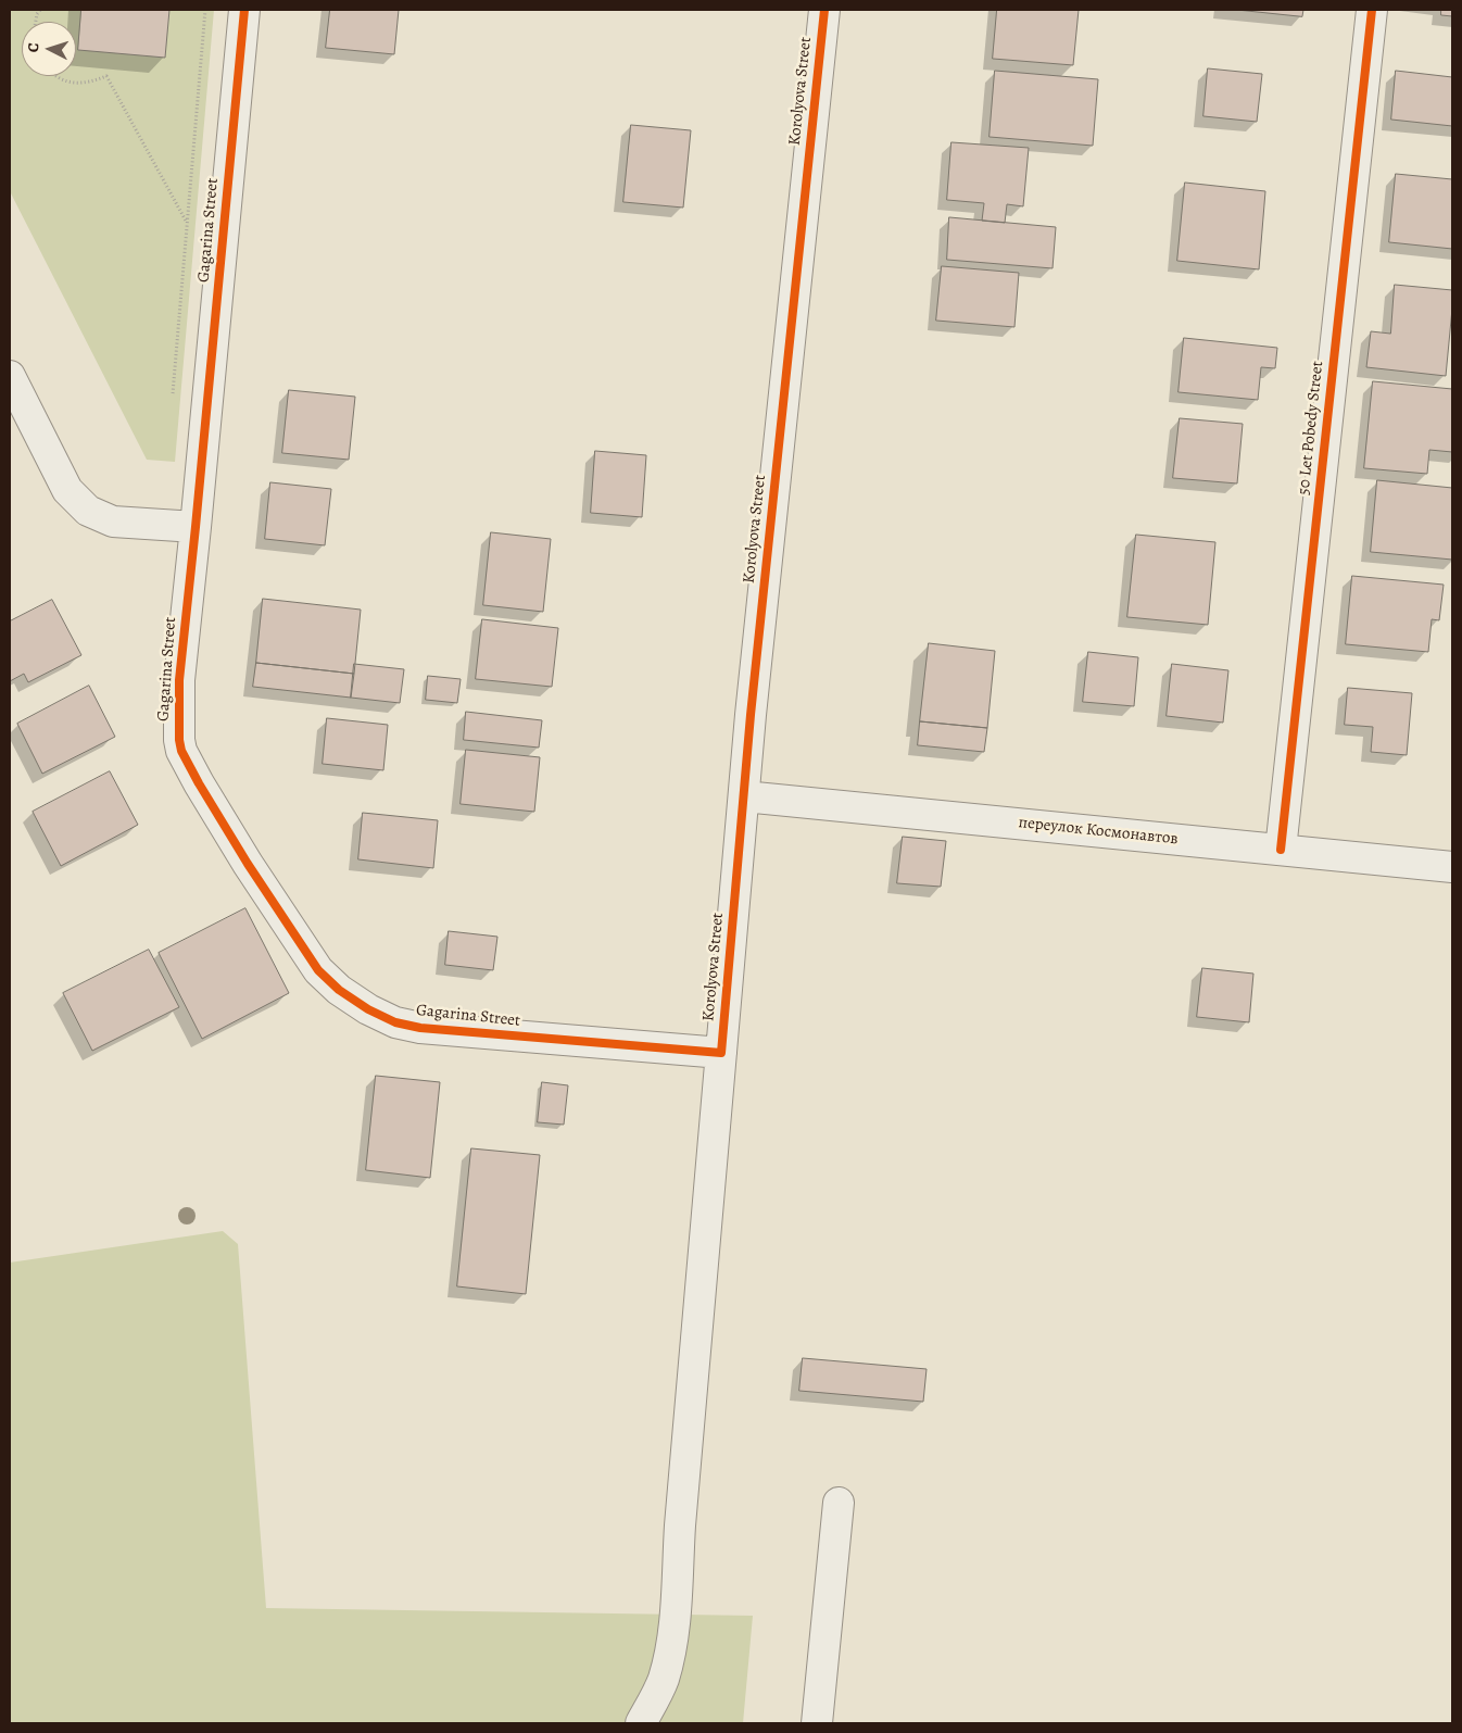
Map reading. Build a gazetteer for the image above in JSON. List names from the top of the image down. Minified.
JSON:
{"streets":{"street":["Korolyova Street","Gagarina Street","50 Let Pobedy Street","переулок Космонавтов"]},"crossings":[["Korolyova Street","Gagarina Street"],["Korolyova Street","переулок Космонавтов"],["50 Let Pobedy Street","переулок Космонавтов"]],"north":"left"}
